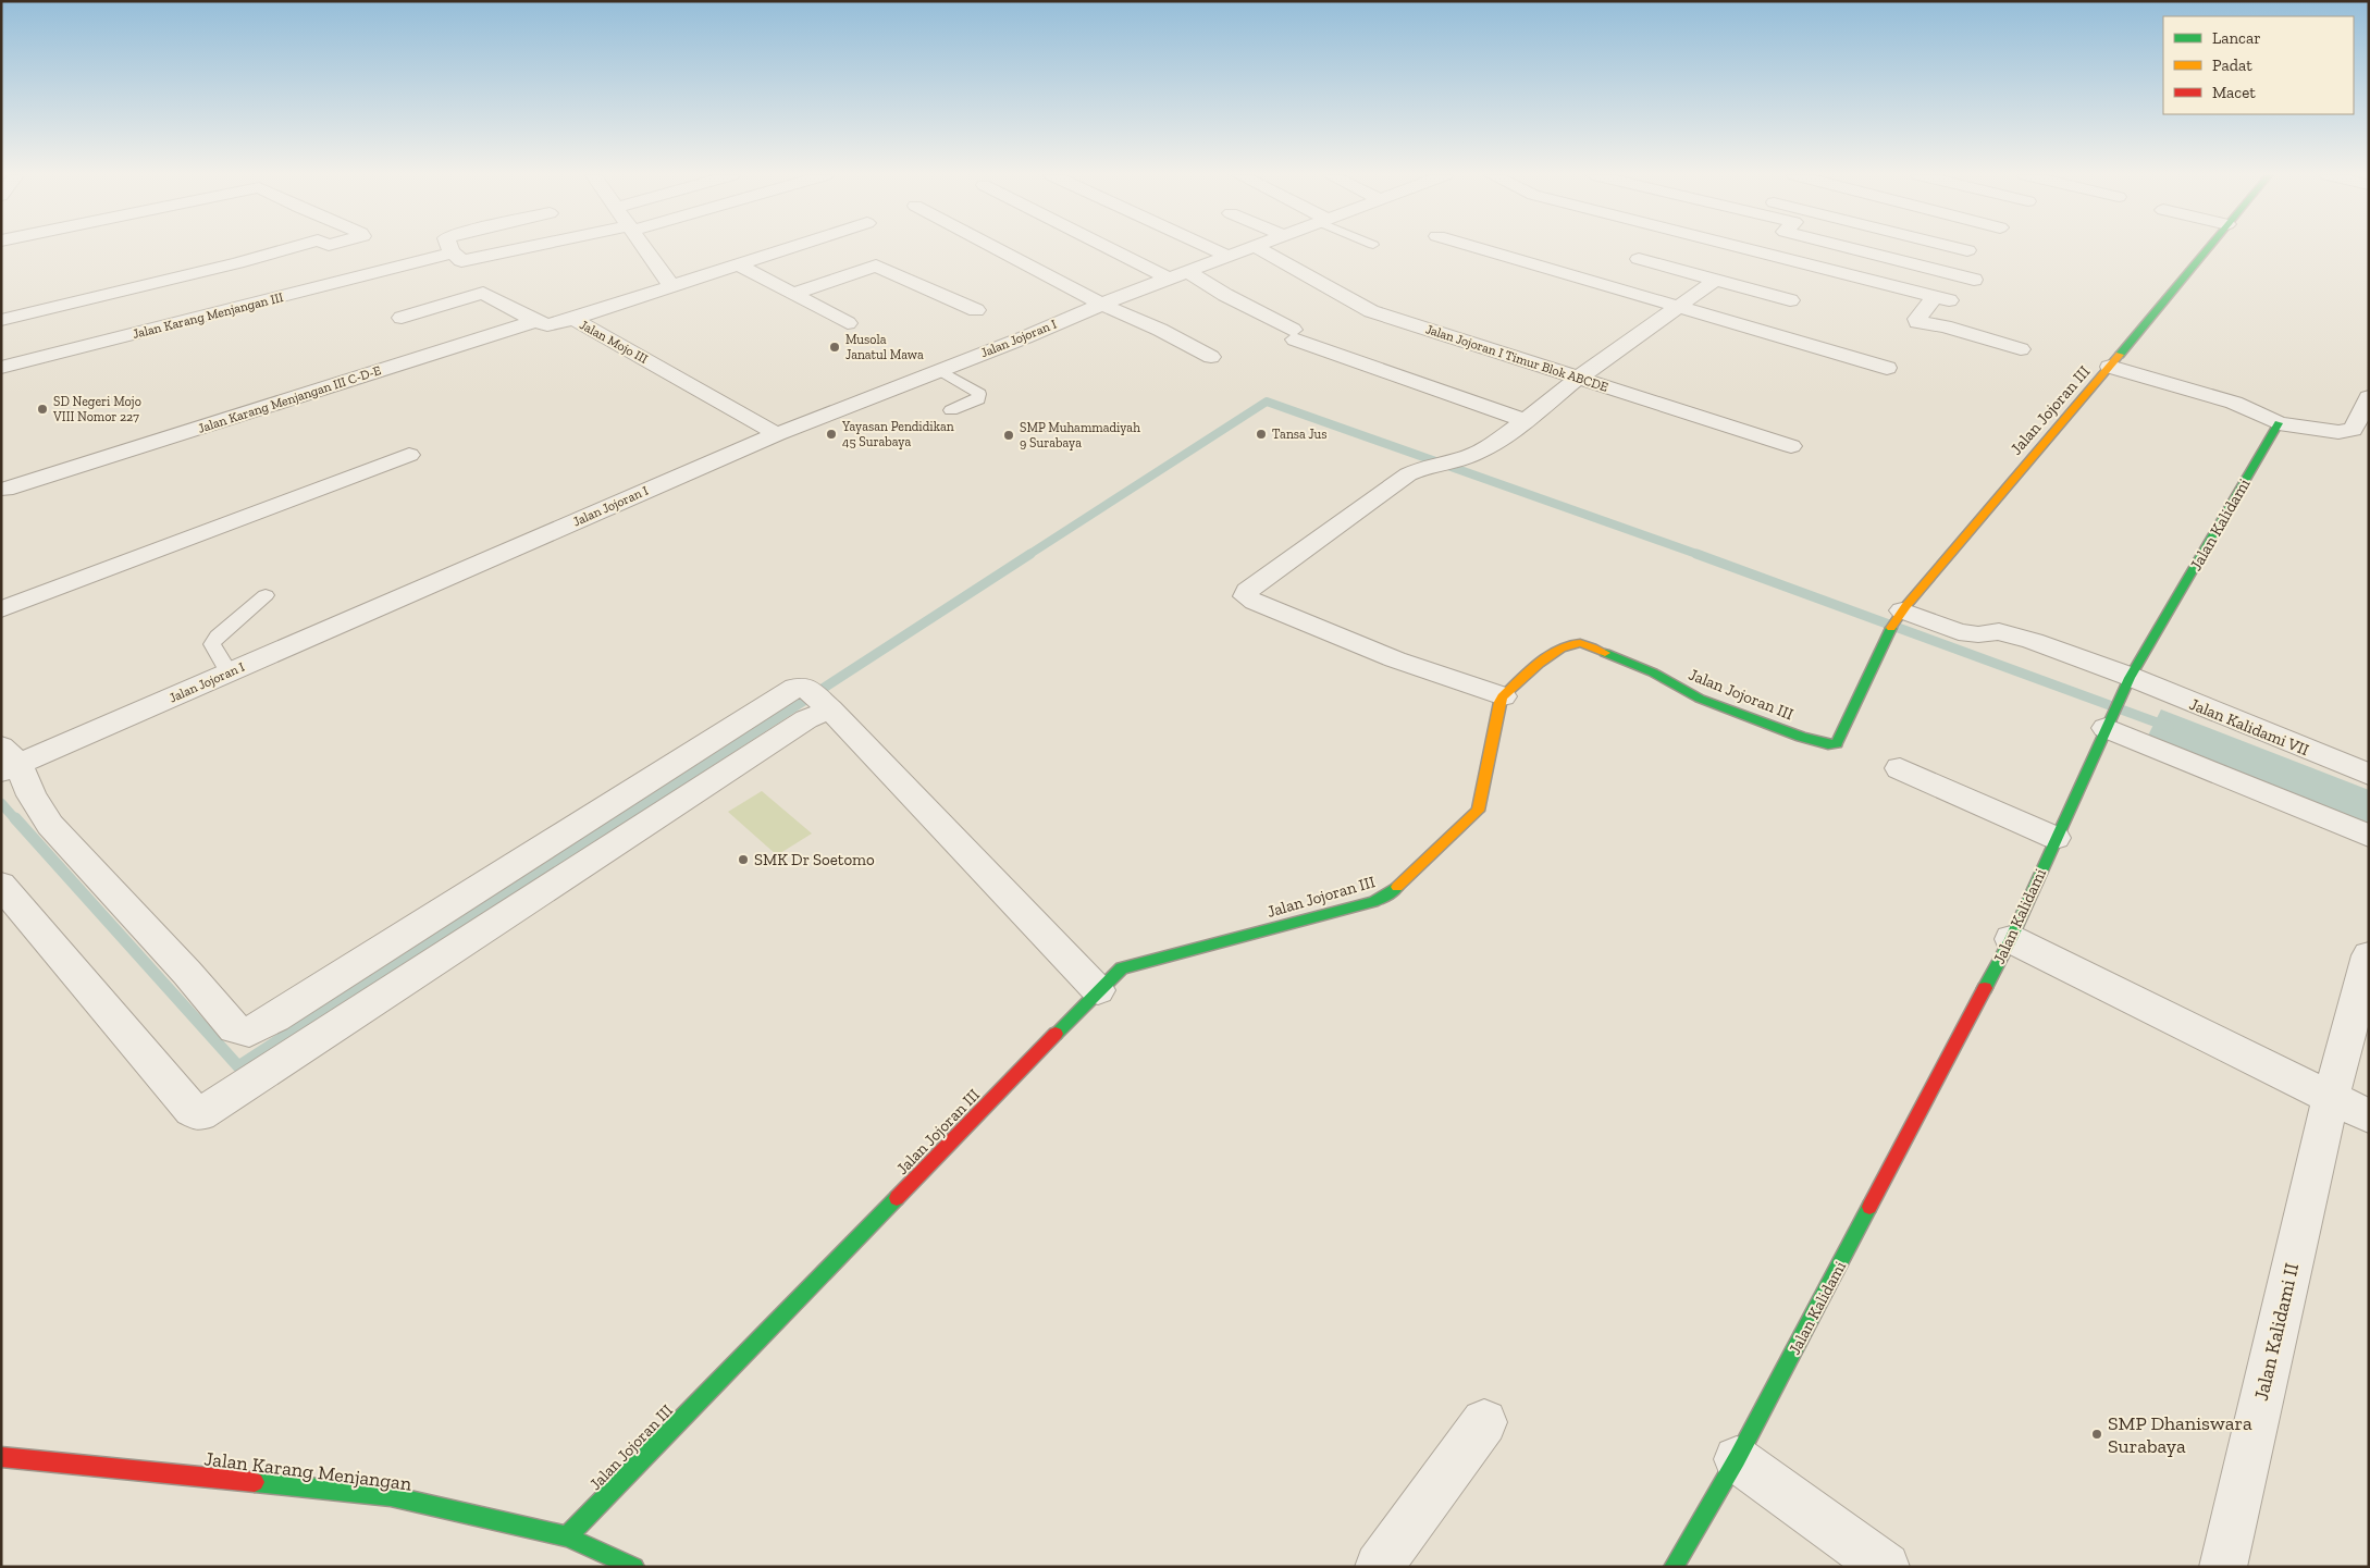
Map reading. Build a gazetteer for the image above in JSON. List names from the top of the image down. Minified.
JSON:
{"streets":{"street":["Jalan Karang Menjangan III","Jalan Jojoran I","Jalan Mojo III","Jalan Jojoran I Timur Blok ABCDE","Jalan Karang Menjangan III C-D-E","Jalan Jojoran III","Jalan Kalidami","Jalan Kalidami VII","Jalan Kalidami II","Jalan Karang Menjangan"]},"crossings":[["Jalan Jojoran I","Jalan Mojo III"],["Jalan Mojo III","Jalan Karang Menjangan III C-D-E"],["Jalan Jojoran III","Jalan Kalidami VII"],["Jalan Jojoran III","Jalan Karang Menjangan"],["Jalan Kalidami","Jalan Kalidami VII"]],"places":["Musola Janatul Mawa","SD Negeri Mojo VIII Nomor 227","Yayasan Pendidikan 45 Surabaya","Tansa Jus","SMP Muhammadiyah 9 Surabaya","SMK Dr Soetomo","SMP Dhaniswara Surabaya"],"legend":["Lancar","Padat","Macet"]}
